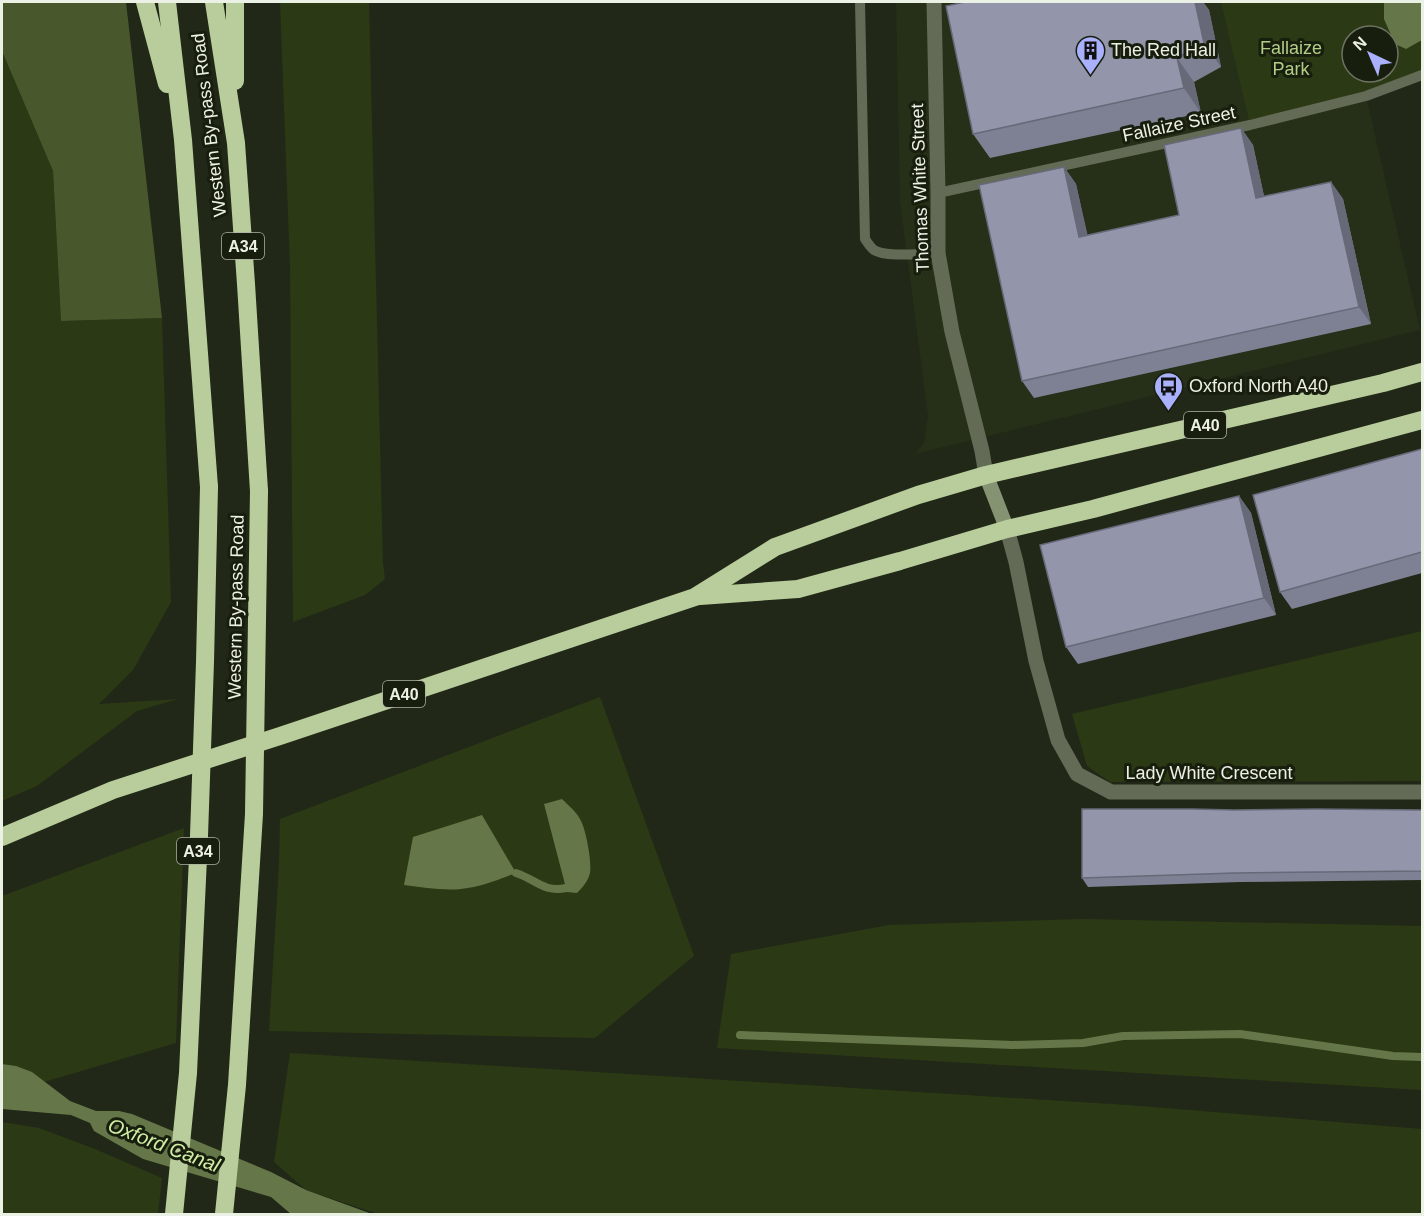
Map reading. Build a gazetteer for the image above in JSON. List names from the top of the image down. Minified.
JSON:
{"streets":{"highway":["Western By-pass Road","A34","A40"],"street":["Thomas White Street","Lady White Crescent"],"lane":["Fallaize Street"]},"crossings":[["Fallaize Street","Thomas White Street"],["Thomas White Street","A40"],["A40","Lady White Crescent"]],"water":["Oxford Canal"],"parks":["Fallaize Park"],"places":{"building":["The Red Hall"],"bus stop":["Oxford North A40"]},"north":"top left"}
